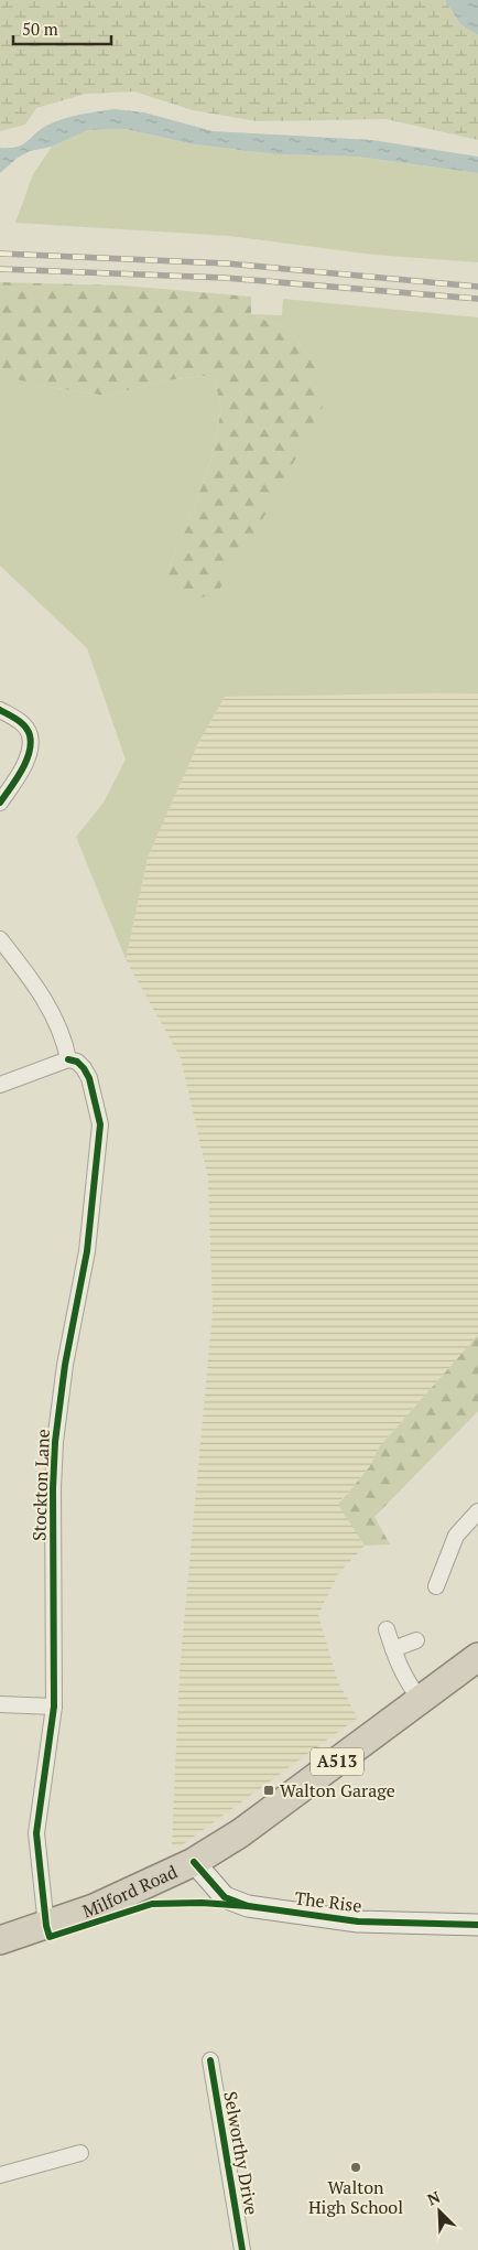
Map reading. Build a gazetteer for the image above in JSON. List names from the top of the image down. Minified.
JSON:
{"streets":{"highway":["A513","Milford Road"],"street":["Stockton Lane","The Rise","Selworthy Drive"]},"crossings":[["Stockton Lane","A513"],["Stockton Lane","Milford Road"],["A513","Milford Road"],["Milford Road","The Rise"]],"places":{"transit":["Walton Garage"],"other":["Walton High School"]},"scale_bar":"50 m","north":"top left"}
